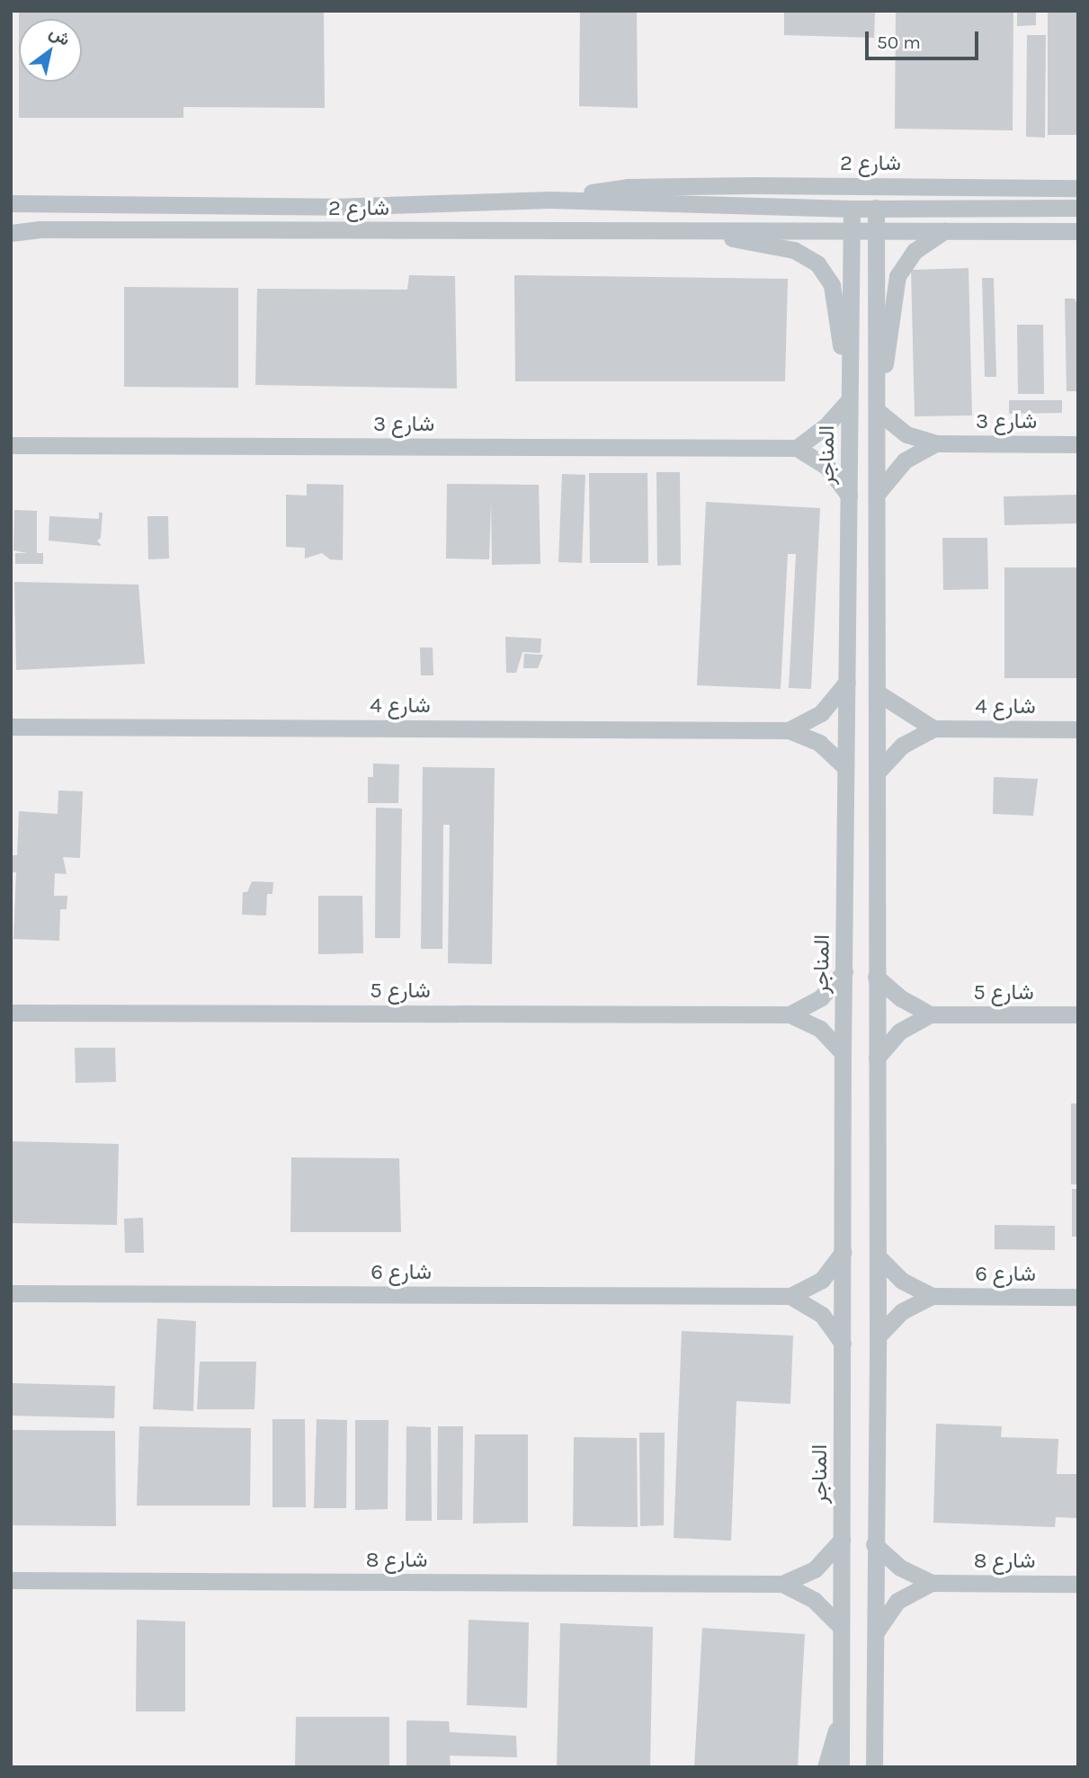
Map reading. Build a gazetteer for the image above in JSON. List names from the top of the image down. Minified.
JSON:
{"streets":{"street":["شارع 2","شارع 3","المناجر","شارع 4","شارع 5","شارع 6","شارع 8"]},"crossings":[["شارع 2","المناجر"],["المناجر","شارع 4"],["المناجر","شارع 5"],["المناجر","شارع 6"],["المناجر","شارع 8"]],"scale_bar":"50 m","north":"top right"}
